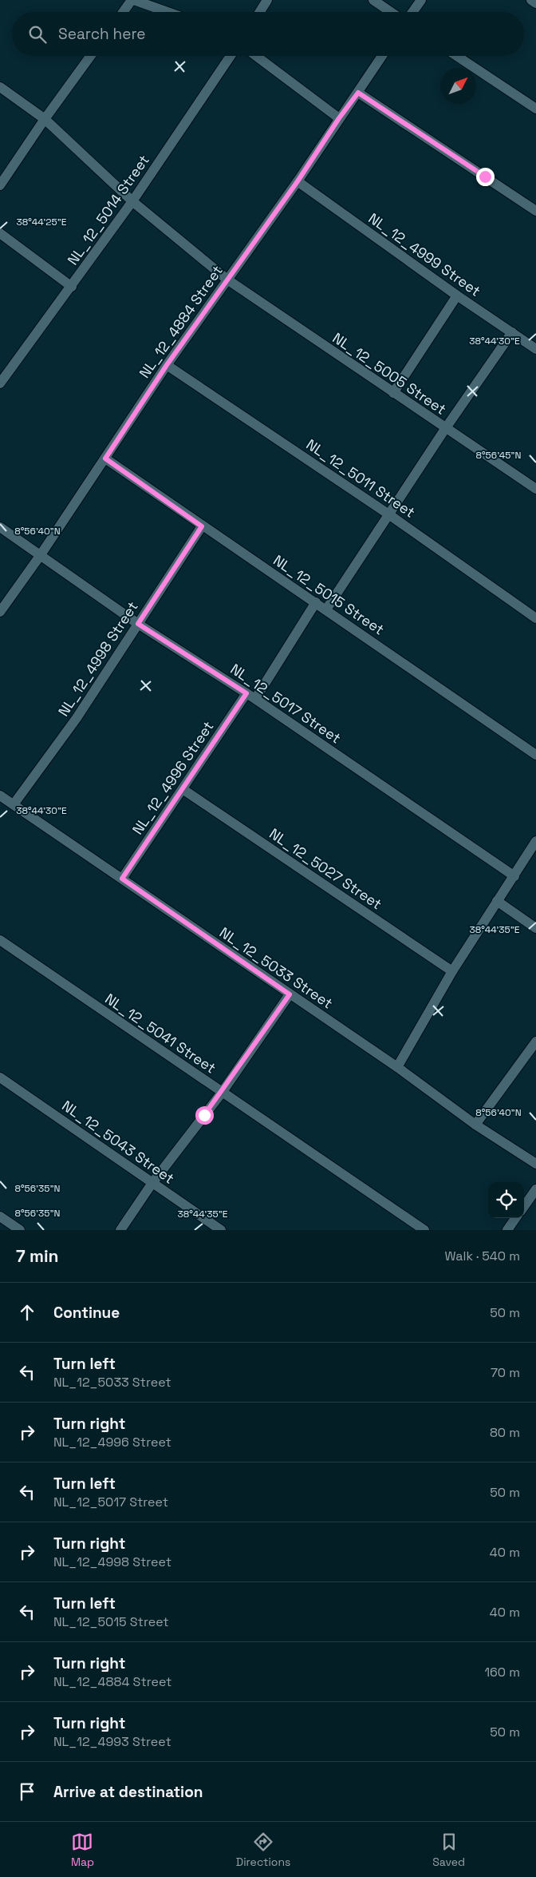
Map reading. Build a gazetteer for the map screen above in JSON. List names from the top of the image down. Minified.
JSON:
{"streets":{"street":["NL_12_5014 Street","NL_12_4999 Street","NL_12_4884 Street","NL_12_5005 Street","NL_12_5011 Street","NL_12_5015 Street","NL_12_4998 Street","NL_12_5017 Street","NL_12_4996 Street","NL_12_5027 Street","NL_12_5033 Street","NL_12_5041 Street","NL_12_5043 Street"]},"crossings":[["NL_12_5014 Street","NL_12_5005 Street"],["NL_12_4999 Street","NL_12_4884 Street"],["NL_12_4884 Street","NL_12_5005 Street"],["NL_12_4884 Street","NL_12_5011 Street"],["NL_12_4884 Street","NL_12_5015 Street"],["NL_12_4884 Street","NL_12_5017 Street"],["NL_12_5015 Street","NL_12_4998 Street"],["NL_12_4998 Street","NL_12_5017 Street"],["NL_12_4998 Street","NL_12_5033 Street"],["NL_12_5017 Street","NL_12_4996 Street"],["NL_12_4996 Street","NL_12_5027 Street"],["NL_12_4996 Street","NL_12_5033 Street"]],"north":"top right","page":{"search":"Search here","heading":["7 min","Walk · 540 m"],"list":[["Continue","50 m"],["Turn left","NL_12_5033 Street","70 m"],["Turn right","NL_12_4996 Street","80 m"],["Turn left","NL_12_5017 Street","50 m"],["Turn right","NL_12_4998 Street","40 m"],["Turn left","NL_12_5015 Street","40 m"],["Turn right","NL_12_4884 Street","160 m"],["Turn right","NL_12_4993 Street","50 m"],"Arrive at destination"],"nav":["Map","Directions","Saved"]},"coordinates":["38°44'25\"E","38°44'30\"E","8°56'45\"N","8°56'40\"N","38°44'35\"E","8°56'35\"N"]}
